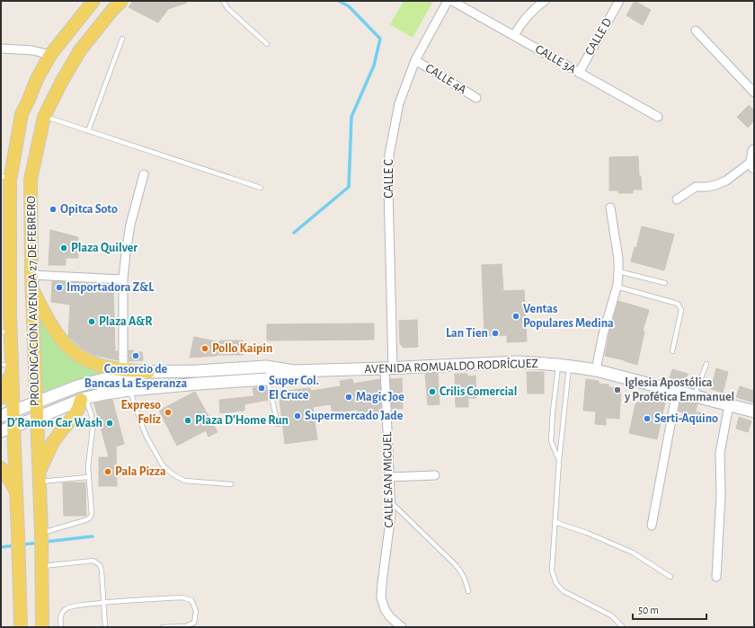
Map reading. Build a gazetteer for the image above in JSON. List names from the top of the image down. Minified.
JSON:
{"streets":{"main road":["PROLONGACIÓN AVENIDA 27 DE FEBRERO","AVENIDA ROMUALDO RODRÍGUEZ"],"street":["CALLE D","CALLE 3A","CALLE 4A","CALLE C","CALLE SAN MIGUEL"]},"crossings":[["CALLE D","CALLE 3A"],["CALLE 4A","CALLE C"],["CALLE C","AVENIDA ROMUALDO RODRÍGUEZ"],["CALLE C","CALLE SAN MIGUEL"],["PROLONGACIÓN AVENIDA 27 DE FEBRERO","AVENIDA ROMUALDO RODRÍGUEZ"],["AVENIDA ROMUALDO RODRÍGUEZ","CALLE SAN MIGUEL"]],"places":["Opitca Soto","Plaza Quilver","Importadora Z&L","Ventas Populares Medina","Plaza A&R","Lan Tien","Pollo Kaipin","Consorcio de Bancas La Esperanza","Super Col. El Cruce","Iglesia Apostólica y Profética Emmanuel","Crilis Comercial","Magic Joe","Expreso Felíz","Supermercado Jade","Serti-Aquino","Plaza D'Home Run","D'Ramon Car Wash","Pala Pizza"],"scale_bar":"50 m"}
